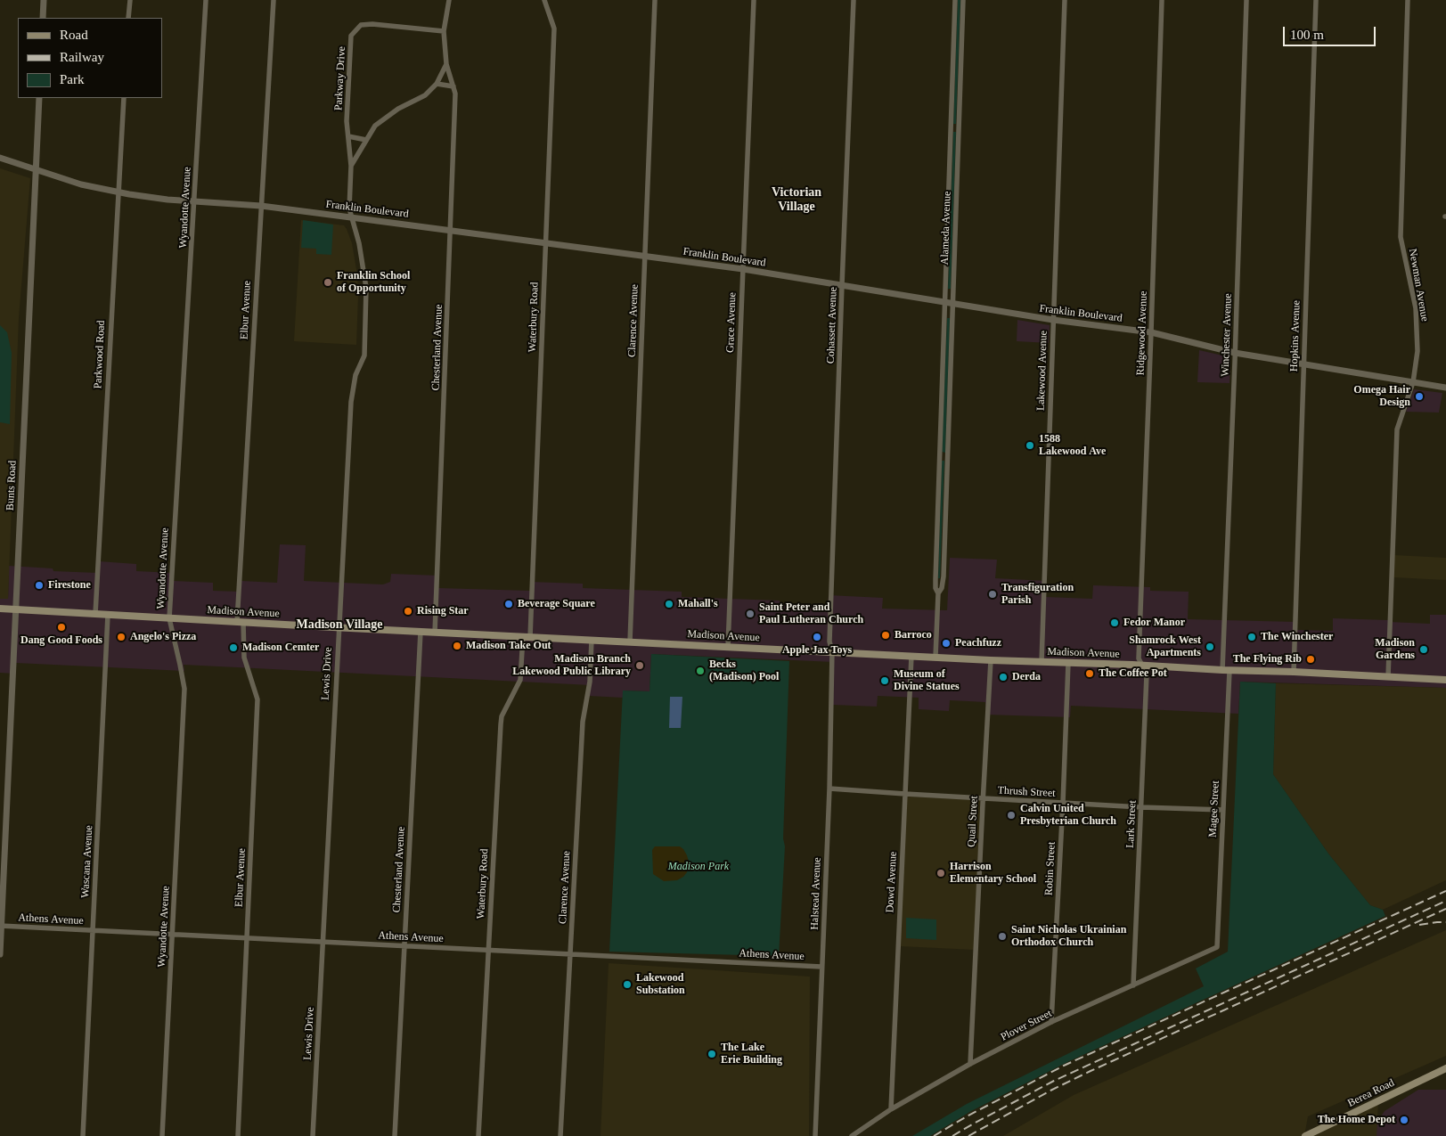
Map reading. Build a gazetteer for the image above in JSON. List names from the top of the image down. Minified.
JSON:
{"streets":{"main road":["Madison Avenue","Berea Road"],"street":["Parkway Drive","Wyandotte Avenue","Franklin Boulevard","Alameda Avenue","Newman Avenue","Elbur Avenue","Waterbury Road","Clarence Avenue","Grace Avenue","Cohassett Avenue","Ridgewood Avenue","Winchester Avenue","Hopkins Avenue","Chesterland Avenue","Parkwood Road","Lakewood Avenue","Bunts Road","Lewis Drive","Thrush Street","Magee Street","Quail Street","Lark Street","Wascana Avenue","Robin Street","Dowd Avenue","Halstead Avenue","Athens Avenue","Plover Street"]},"crossings":[["Parkway Drive","Lewis Drive"],["Wyandotte Avenue","Franklin Boulevard"],["Wyandotte Avenue","Madison Avenue"],["Wyandotte Avenue","Athens Avenue"],["Franklin Boulevard","Alameda Avenue"],["Franklin Boulevard","Newman Avenue"],["Franklin Boulevard","Elbur Avenue"],["Franklin Boulevard","Waterbury Road"],["Franklin Boulevard","Clarence Avenue"],["Franklin Boulevard","Grace Avenue"],["Franklin Boulevard","Cohassett Avenue"],["Franklin Boulevard","Ridgewood Avenue"],["Franklin Boulevard","Winchester Avenue"],["Franklin Boulevard","Hopkins Avenue"],["Franklin Boulevard","Chesterland Avenue"],["Franklin Boulevard","Parkwood Road"],["Franklin Boulevard","Lakewood Avenue"],["Franklin Boulevard","Bunts Road"],["Franklin Boulevard","Lewis Drive"],["Alameda Avenue","Madison Avenue"],["Newman Avenue","Madison Avenue"],["Elbur Avenue","Madison Avenue"],["Elbur Avenue","Athens Avenue"],["Waterbury Road","Madison Avenue"],["Waterbury Road","Athens Avenue"],["Clarence Avenue","Madison Avenue"],["Clarence Avenue","Athens Avenue"],["Grace Avenue","Madison Avenue"],["Cohassett Avenue","Madison Avenue"],["Cohassett Avenue","Halstead Avenue"],["Ridgewood Avenue","Madison Avenue"],["Ridgewood Avenue","Lark Street"],["Winchester Avenue","Madison Avenue"],["Hopkins Avenue","Madison Avenue"],["Chesterland Avenue","Madison Avenue"],["Chesterland Avenue","Lewis Drive"],["Chesterland Avenue","Athens Avenue"],["Parkwood Road","Madison Avenue"],["Lakewood Avenue","Madison Avenue"],["Bunts Road","Madison Avenue"],["Bunts Road","Athens Avenue"],["Madison Avenue","Lewis Drive"],["Madison Avenue","Magee Street"],["Madison Avenue","Quail Street"],["Madison Avenue","Lark Street"],["Madison Avenue","Wascana Avenue"],["Madison Avenue","Robin Street"],["Madison Avenue","Dowd Avenue"],["Madison Avenue","Halstead Avenue"],["Lewis Drive","Athens Avenue"],["Thrush Street","Magee Street"],["Thrush Street","Quail Street"],["Thrush Street","Lark Street"],["Thrush Street","Robin Street"],["Thrush Street","Dowd Avenue"],["Thrush Street","Halstead Avenue"],["Magee Street","Plover Street"],["Quail Street","Plover Street"],["Lark Street","Plover Street"],["Wascana Avenue","Athens Avenue"],["Robin Street","Plover Street"],["Dowd Avenue","Plover Street"],["Halstead Avenue","Athens Avenue"]],"districts":["Victorian Village","Madison Village"],"parks":["Madison Park"],"places":["Franklin School of Opportunity","Omega Hair Design","1588 Lakewood Ave","Firestone","Transfiguration Parish","Beverage Square","Mahall's","Rising Star","Saint Peter and Paul Lutheran Church","Fedor Manor","Dang Good Foods","Barroco","Angelo's Pizza","Apple Jax Toys","The Winchester","Peachfuzz","Madison Take Out","Shamrock West Apartments","Madison Cemter","Madison Gardens","The Flying Rib","Madison Branch Lakewood Public Library","Becks (Madison) Pool","The Coffee Pot","Derda","Museum of Divine Statues","Calvin United Presbyterian Church","Harrison Elementary School","Saint Nicholas Ukrainian Orthodox Church","Lakewood Substation","The Lake Erie Building","The Home Depot"],"legend":["Road","Railway","Park"],"scale_bar":"100 m"}
